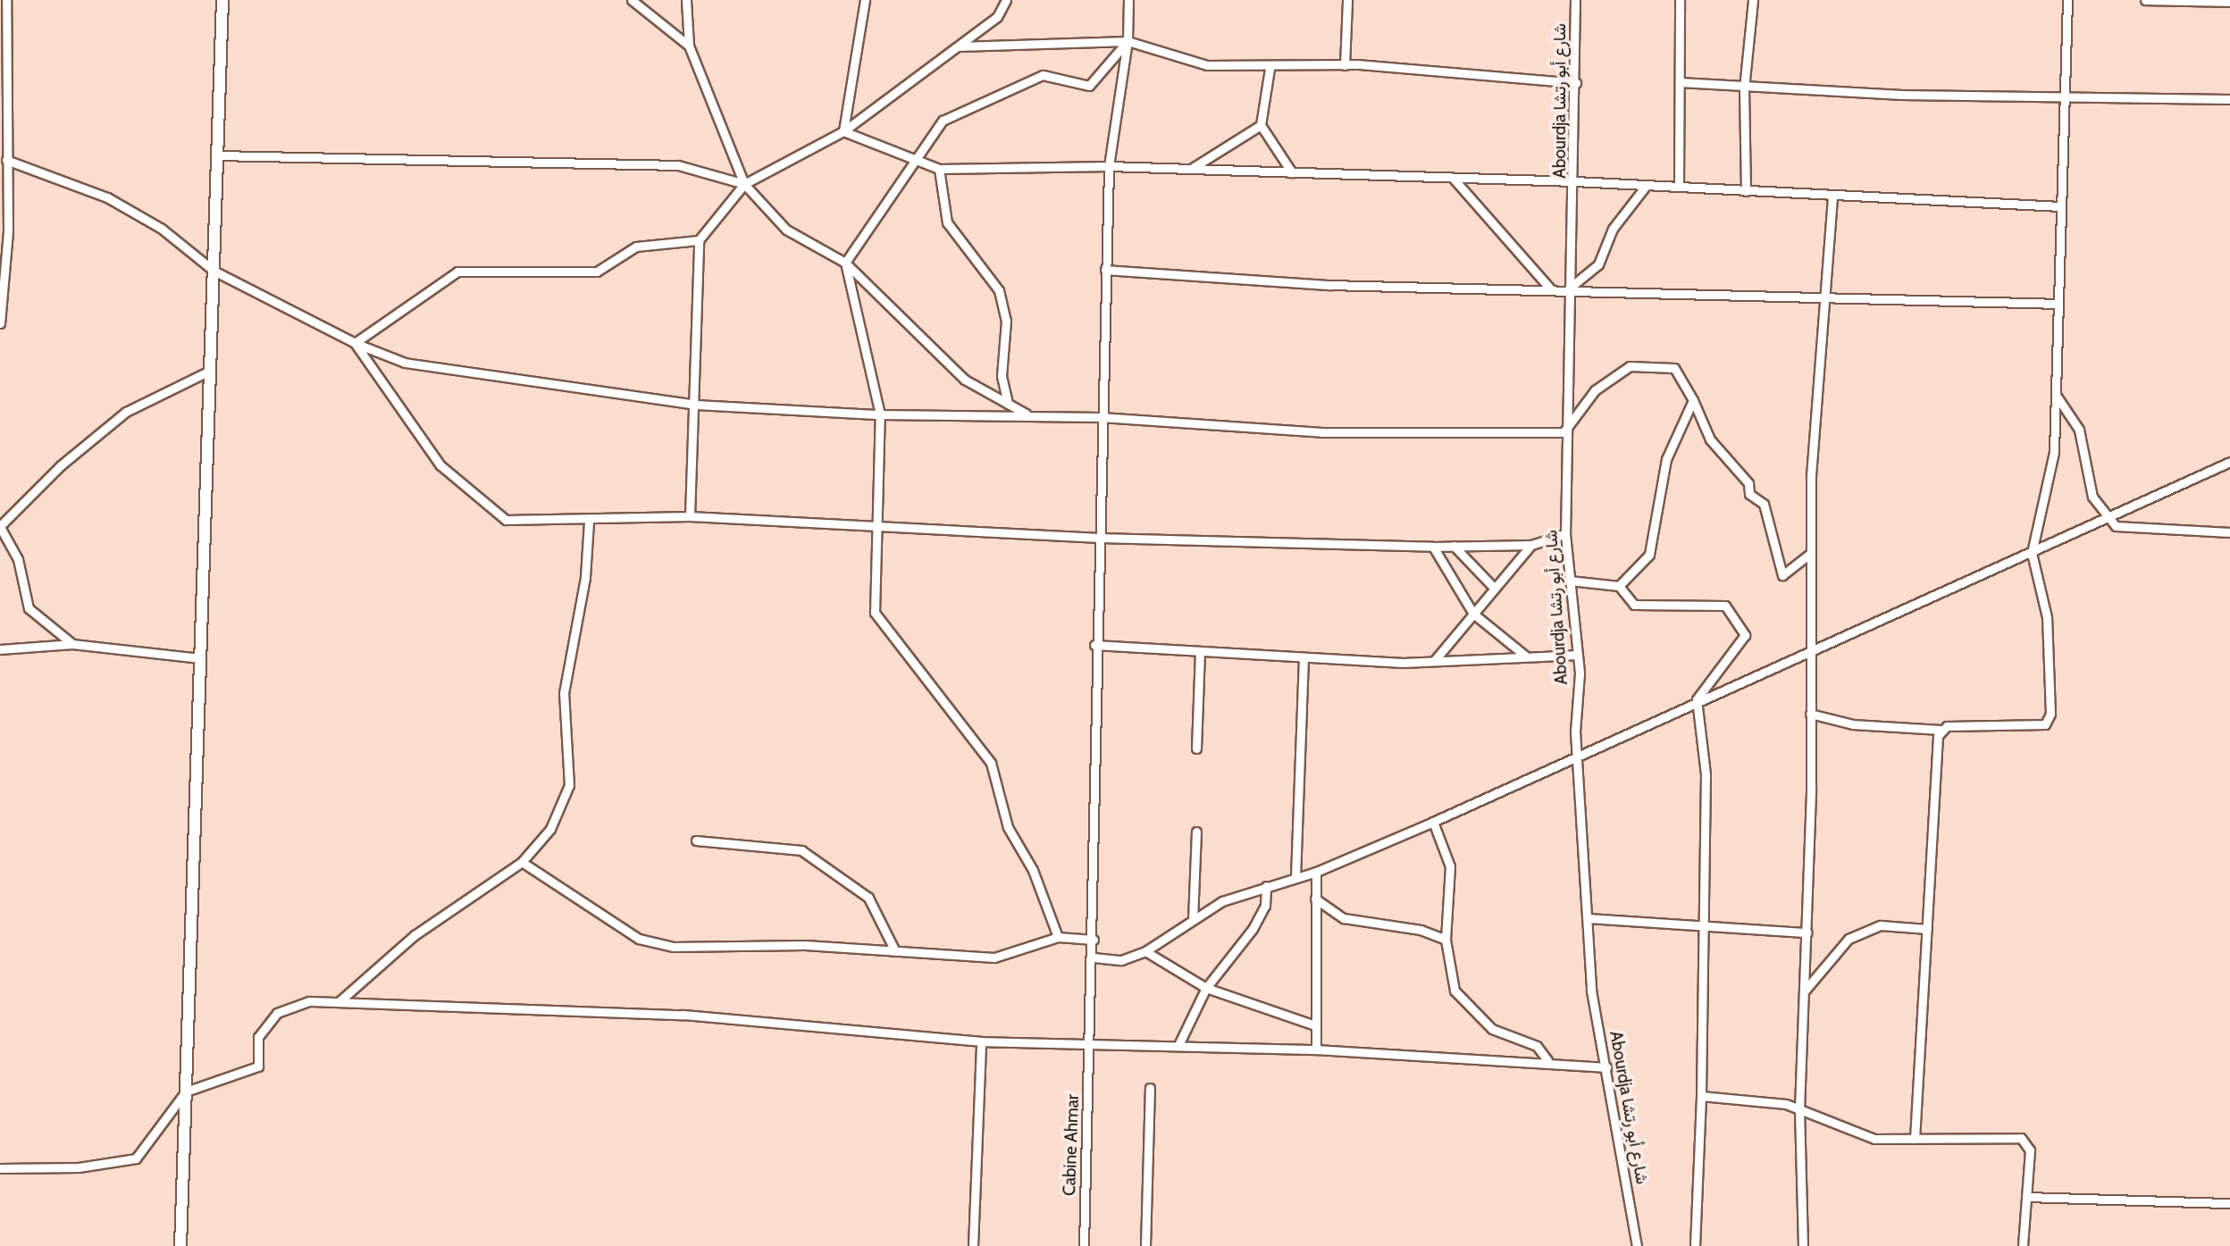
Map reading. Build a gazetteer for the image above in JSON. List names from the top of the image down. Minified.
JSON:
{"streets":{"street":["Abourdja شارع أبو رتشا","Cabine Ahmar"]}}
